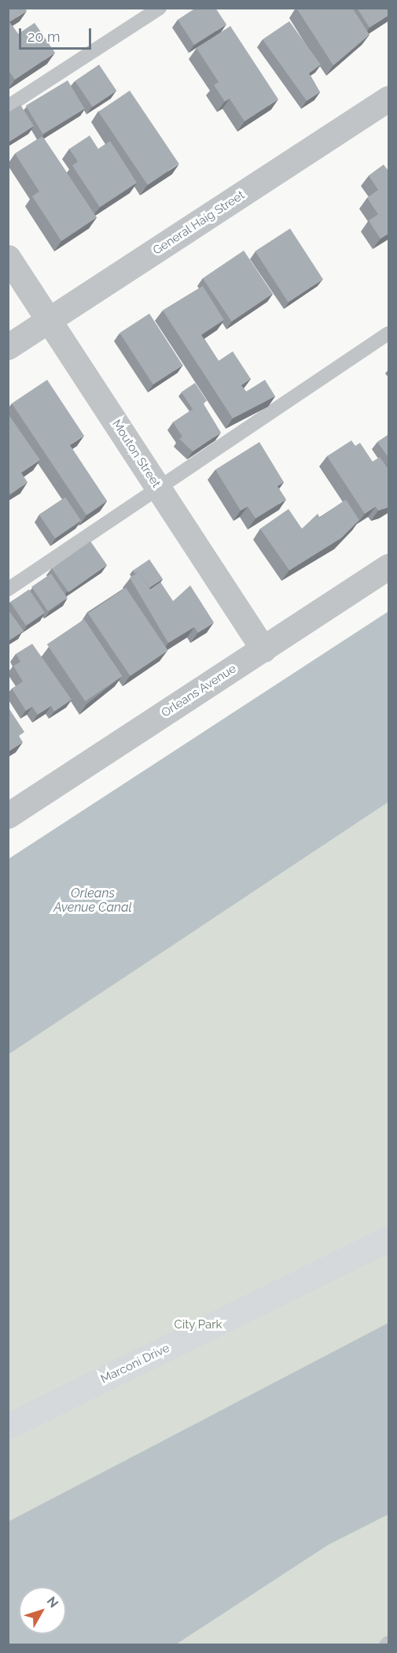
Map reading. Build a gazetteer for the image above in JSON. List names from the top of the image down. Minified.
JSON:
{"streets":{"street":["General Haig Street","Mouton Street","Orleans Avenue","Marconi Drive"]},"crossings":[["General Haig Street","Mouton Street"],["Mouton Street","Orleans Avenue"]],"water":["Orleans Avenue Canal"],"parks":["City Park"],"scale_bar":"20 m","north":"top right"}
